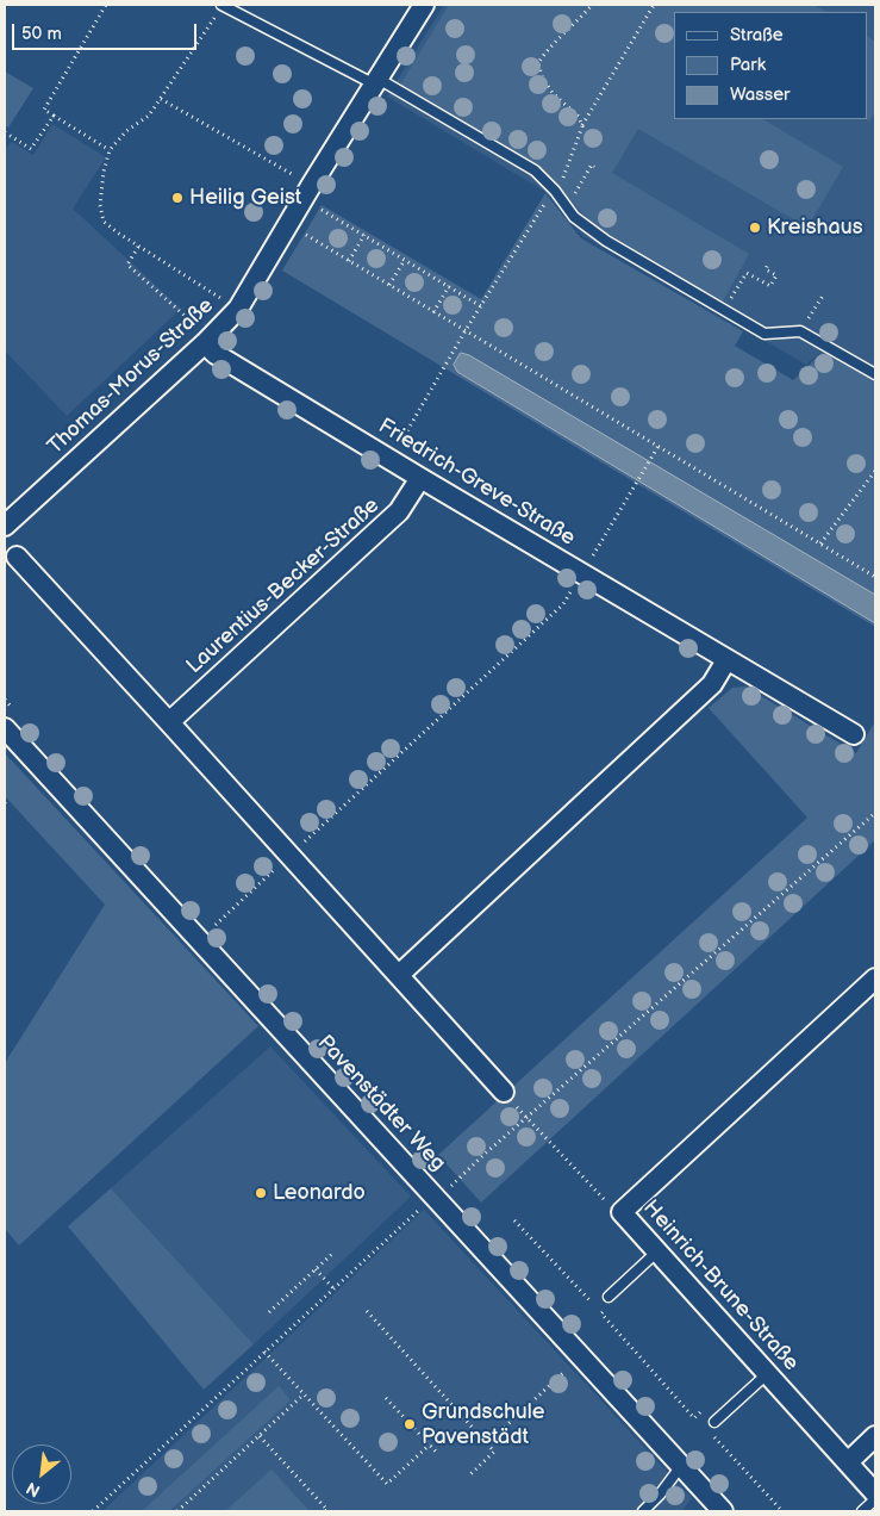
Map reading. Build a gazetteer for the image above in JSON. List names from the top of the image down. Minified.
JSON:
{"streets":{"street":["Thomas-Morus-Straße","Friedrich-Greve-Straße","Laurentius-Becker-Straße","Pavenstädter Weg","Heinrich-Brune-Straße"]},"crossings":[["Thomas-Morus-Straße","Friedrich-Greve-Straße"],["Friedrich-Greve-Straße","Laurentius-Becker-Straße"]],"places":["Heilig Geist","Kreishaus","Leonardo","Grundschule Pavenstädt"],"legend":["Straße","Park","Wasser"],"scale_bar":"50 m","north":"bottom left"}
